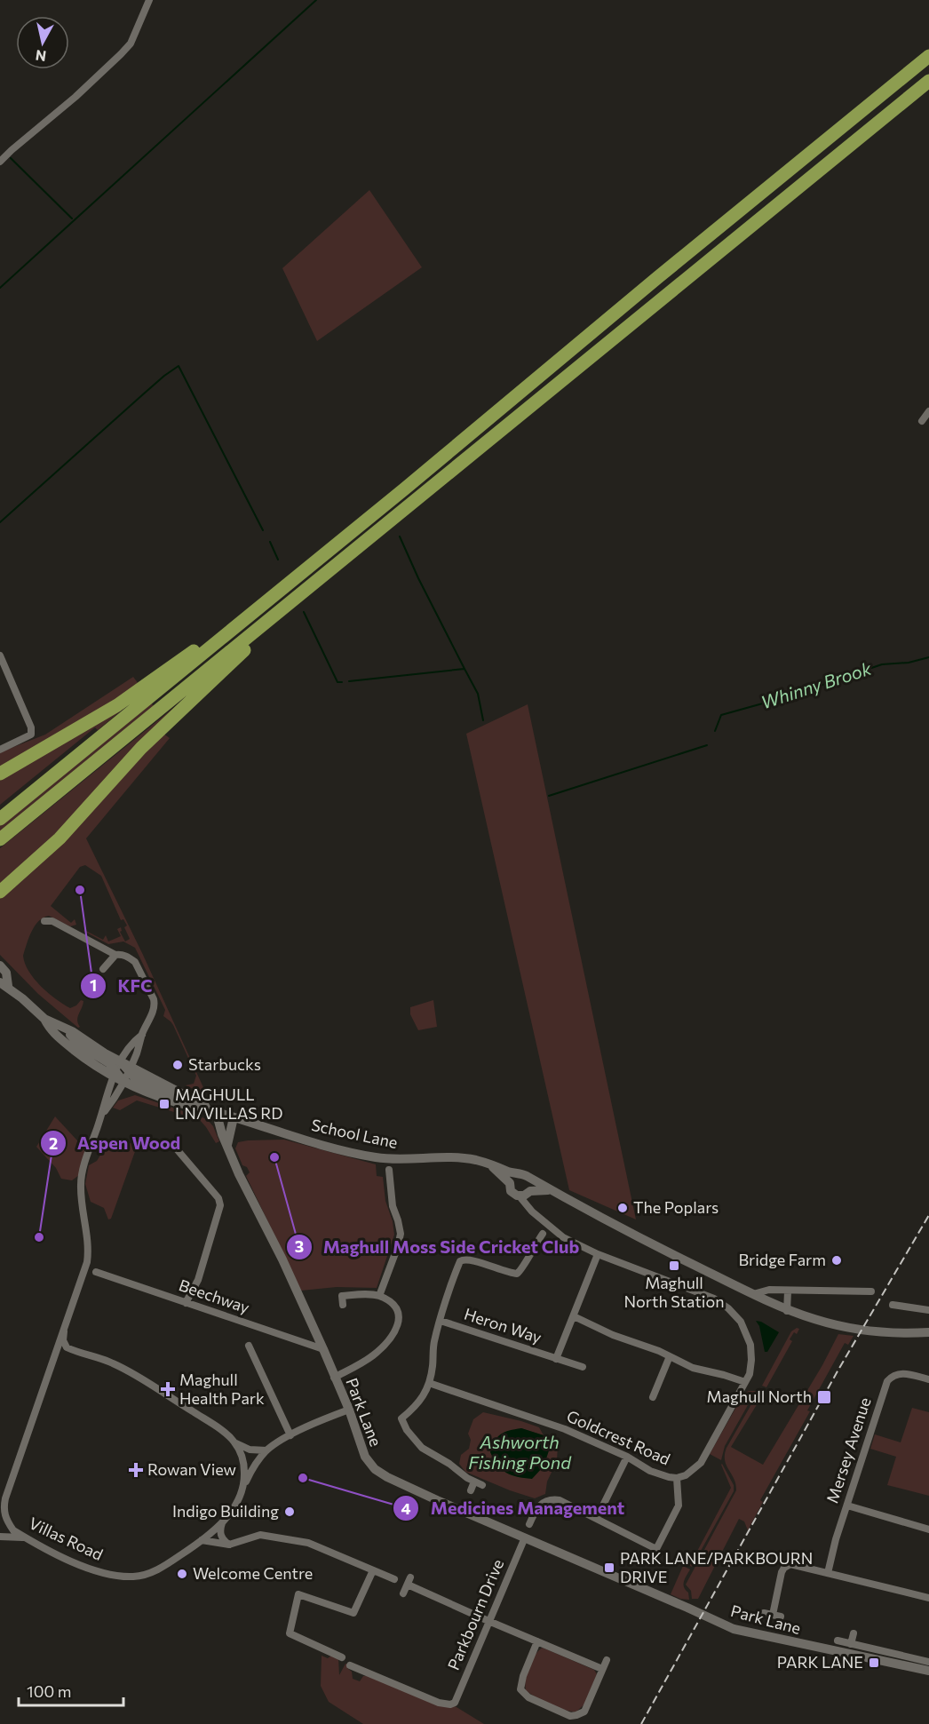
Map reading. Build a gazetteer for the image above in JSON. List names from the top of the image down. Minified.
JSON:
{"streets":{"street":["School Lane","Beechway","Heron Way","Park Lane","Goldcrest Road","Mersey Avenue","Villas Road","Parkbourn Drive"]},"crossings":[["School Lane","Park Lane"],["School Lane","Goldcrest Road"],["School Lane","Villas Road"],["Beechway","Park Lane"],["Heron Way","Goldcrest Road"],["Park Lane","Parkbourn Drive"]],"water":["Whinny Brook","Ashworth Fishing Pond"],"places":{"other":["KFC","Starbucks","Maghull Moss Side Cricket Club","The Poplars","Aspen Wood","Bridge Farm","Medicines Management","Indigo Building","Welcome Centre"],"transit":["MAGHULL LN/VILLAS RD","Maghull North Station","Maghull North","PARK LANE/PARKBOURN DRIVE","PARK LANE"],"health":["Maghull Health Park","Rowan View"]},"scale_bar":"100 m","north":"bottom"}
